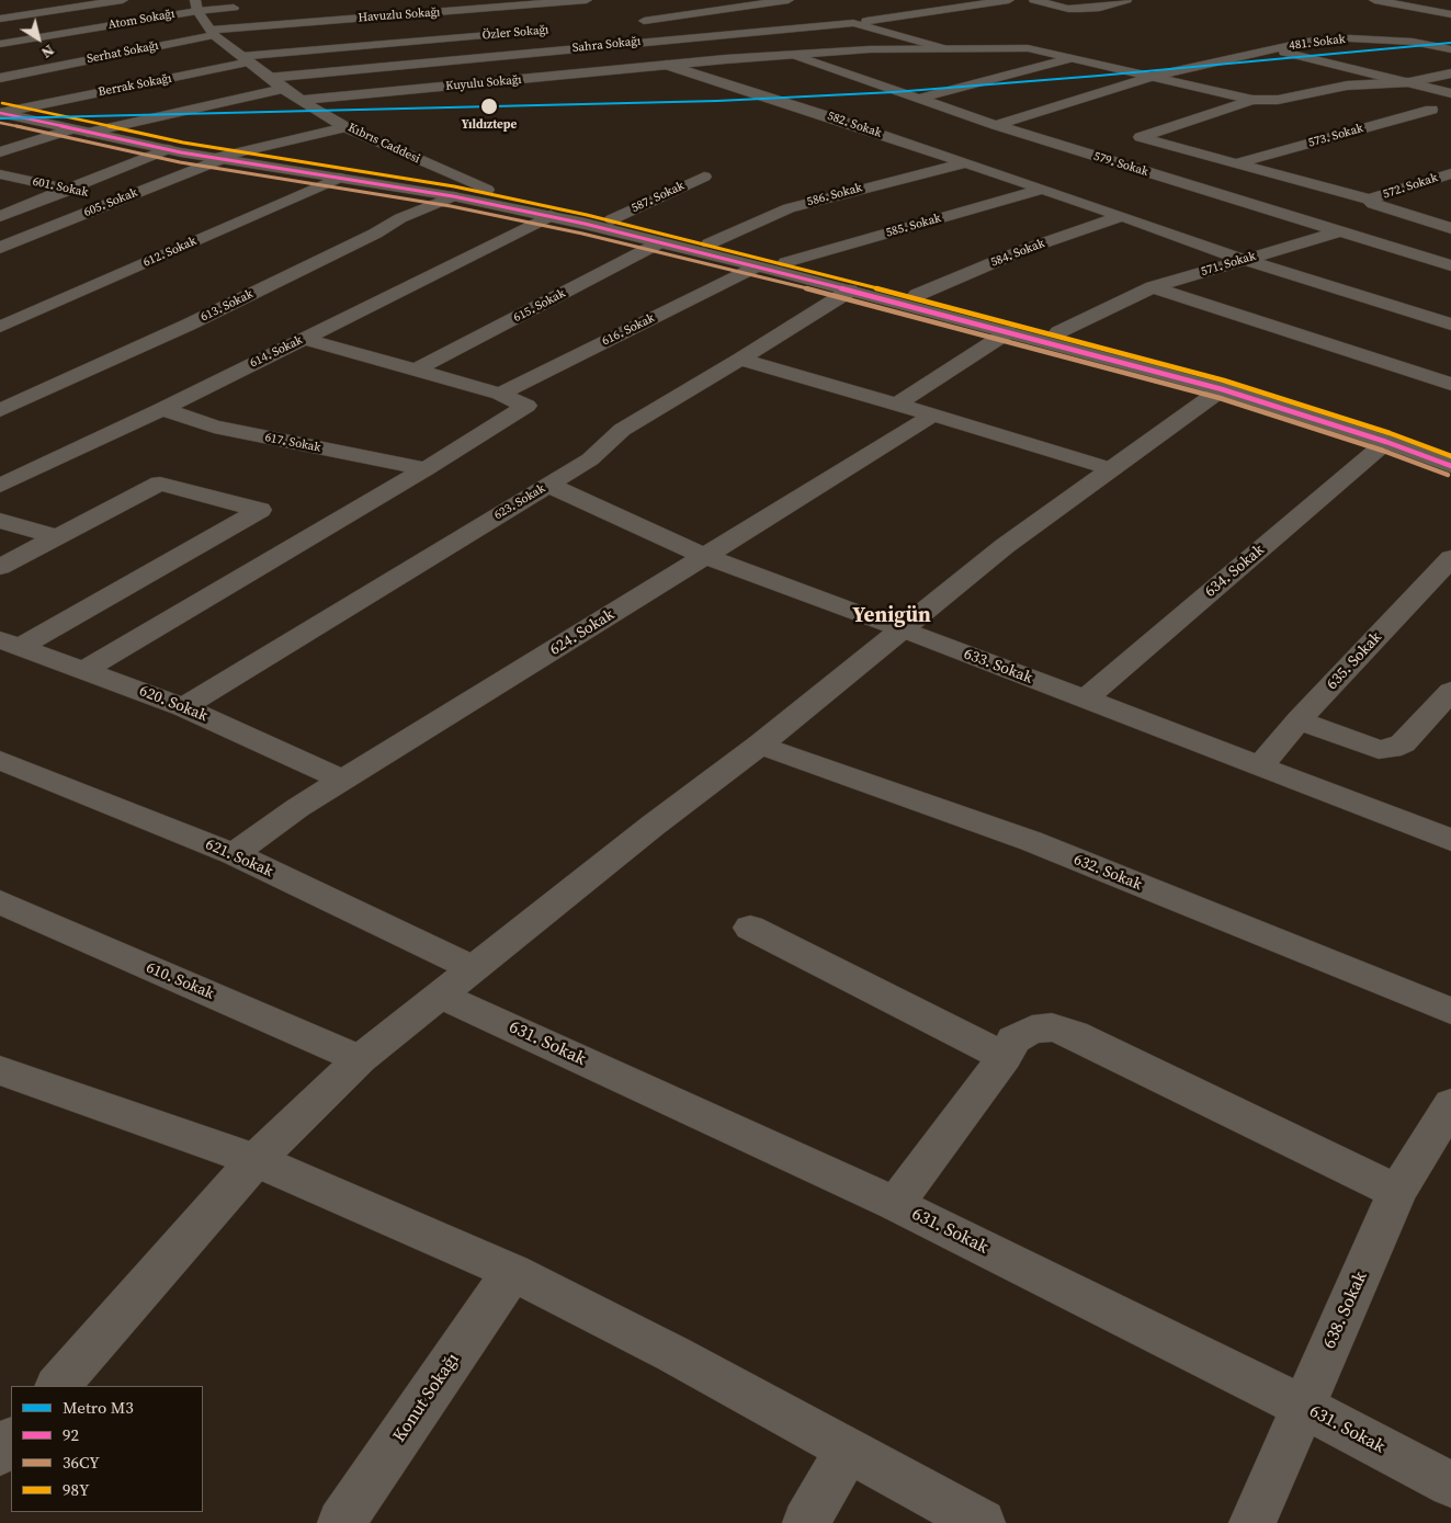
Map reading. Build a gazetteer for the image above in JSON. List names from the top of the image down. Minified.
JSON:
{"streets":{"street":["Havuzlu Sokağı","Atom Sokağı","Özler Sokağı","481. Sokak","Sahra Sokağı","Serhat Sokağı","Kuyulu Sokağı","Berrak Sokağı","582. Sokak","573. Sokak","Kıbrıs Caddesi","579. Sokak","572. Sokak","601. Sokak","586. Sokak","587. Sokak","605. Sokak","585. Sokak","612. Sokak","584. Sokak","571. Sokak","613. Sokak","615. Sokak","616. Sokak","614. Sokak","617. Sokak","623. Sokak","634. Sokak","624. Sokak","635. Sokak","633. Sokak","620. Sokak","621. Sokak","632. Sokak","610. Sokak","631. Sokak","638. Sokak","Konut Sokağı"]},"crossings":[["Havuzlu Sokağı","Özler Sokağı"],["Havuzlu Sokağı","Serhat Sokağı"],["Havuzlu Sokağı","Kıbrıs Caddesi"],["Atom Sokağı","Kıbrıs Caddesi"],["Özler Sokağı","Berrak Sokağı"],["Özler Sokağı","Kıbrıs Caddesi"],["481. Sokak","579. Sokak"],["Sahra Sokağı","Kuyulu Sokağı"],["Sahra Sokağı","Kıbrıs Caddesi"],["Serhat Sokağı","Kıbrıs Caddesi"],["Kuyulu Sokağı","582. Sokak"],["Kuyulu Sokağı","Kıbrıs Caddesi"],["Kuyulu Sokağı","579. Sokak"],["Berrak Sokağı","Kıbrıs Caddesi"],["582. Sokak","586. Sokak"],["582. Sokak","585. Sokak"],["582. Sokak","584. Sokak"],["582. Sokak","571. Sokak"],["Kıbrıs Caddesi","605. Sokak"],["579. Sokak","571. Sokak"],["601. Sokak","605. Sokak"],["614. Sokak","617. Sokak"],["623. Sokak","633. Sokak"],["623. Sokak","620. Sokak"],["634. Sokak","633. Sokak"],["624. Sokak","633. Sokak"],["624. Sokak","620. Sokak"],["624. Sokak","621. Sokak"],["635. Sokak","633. Sokak"],["631. Sokak","638. Sokak"]],"districts":["Yenigün"],"places":["Yıldıztepe"],"lines":["metro line M3","transit line 98Y","transit line 92","transit line 36CY"],"legend":["Metro M3","92","36CY","98Y"],"north":"bottom right"}
